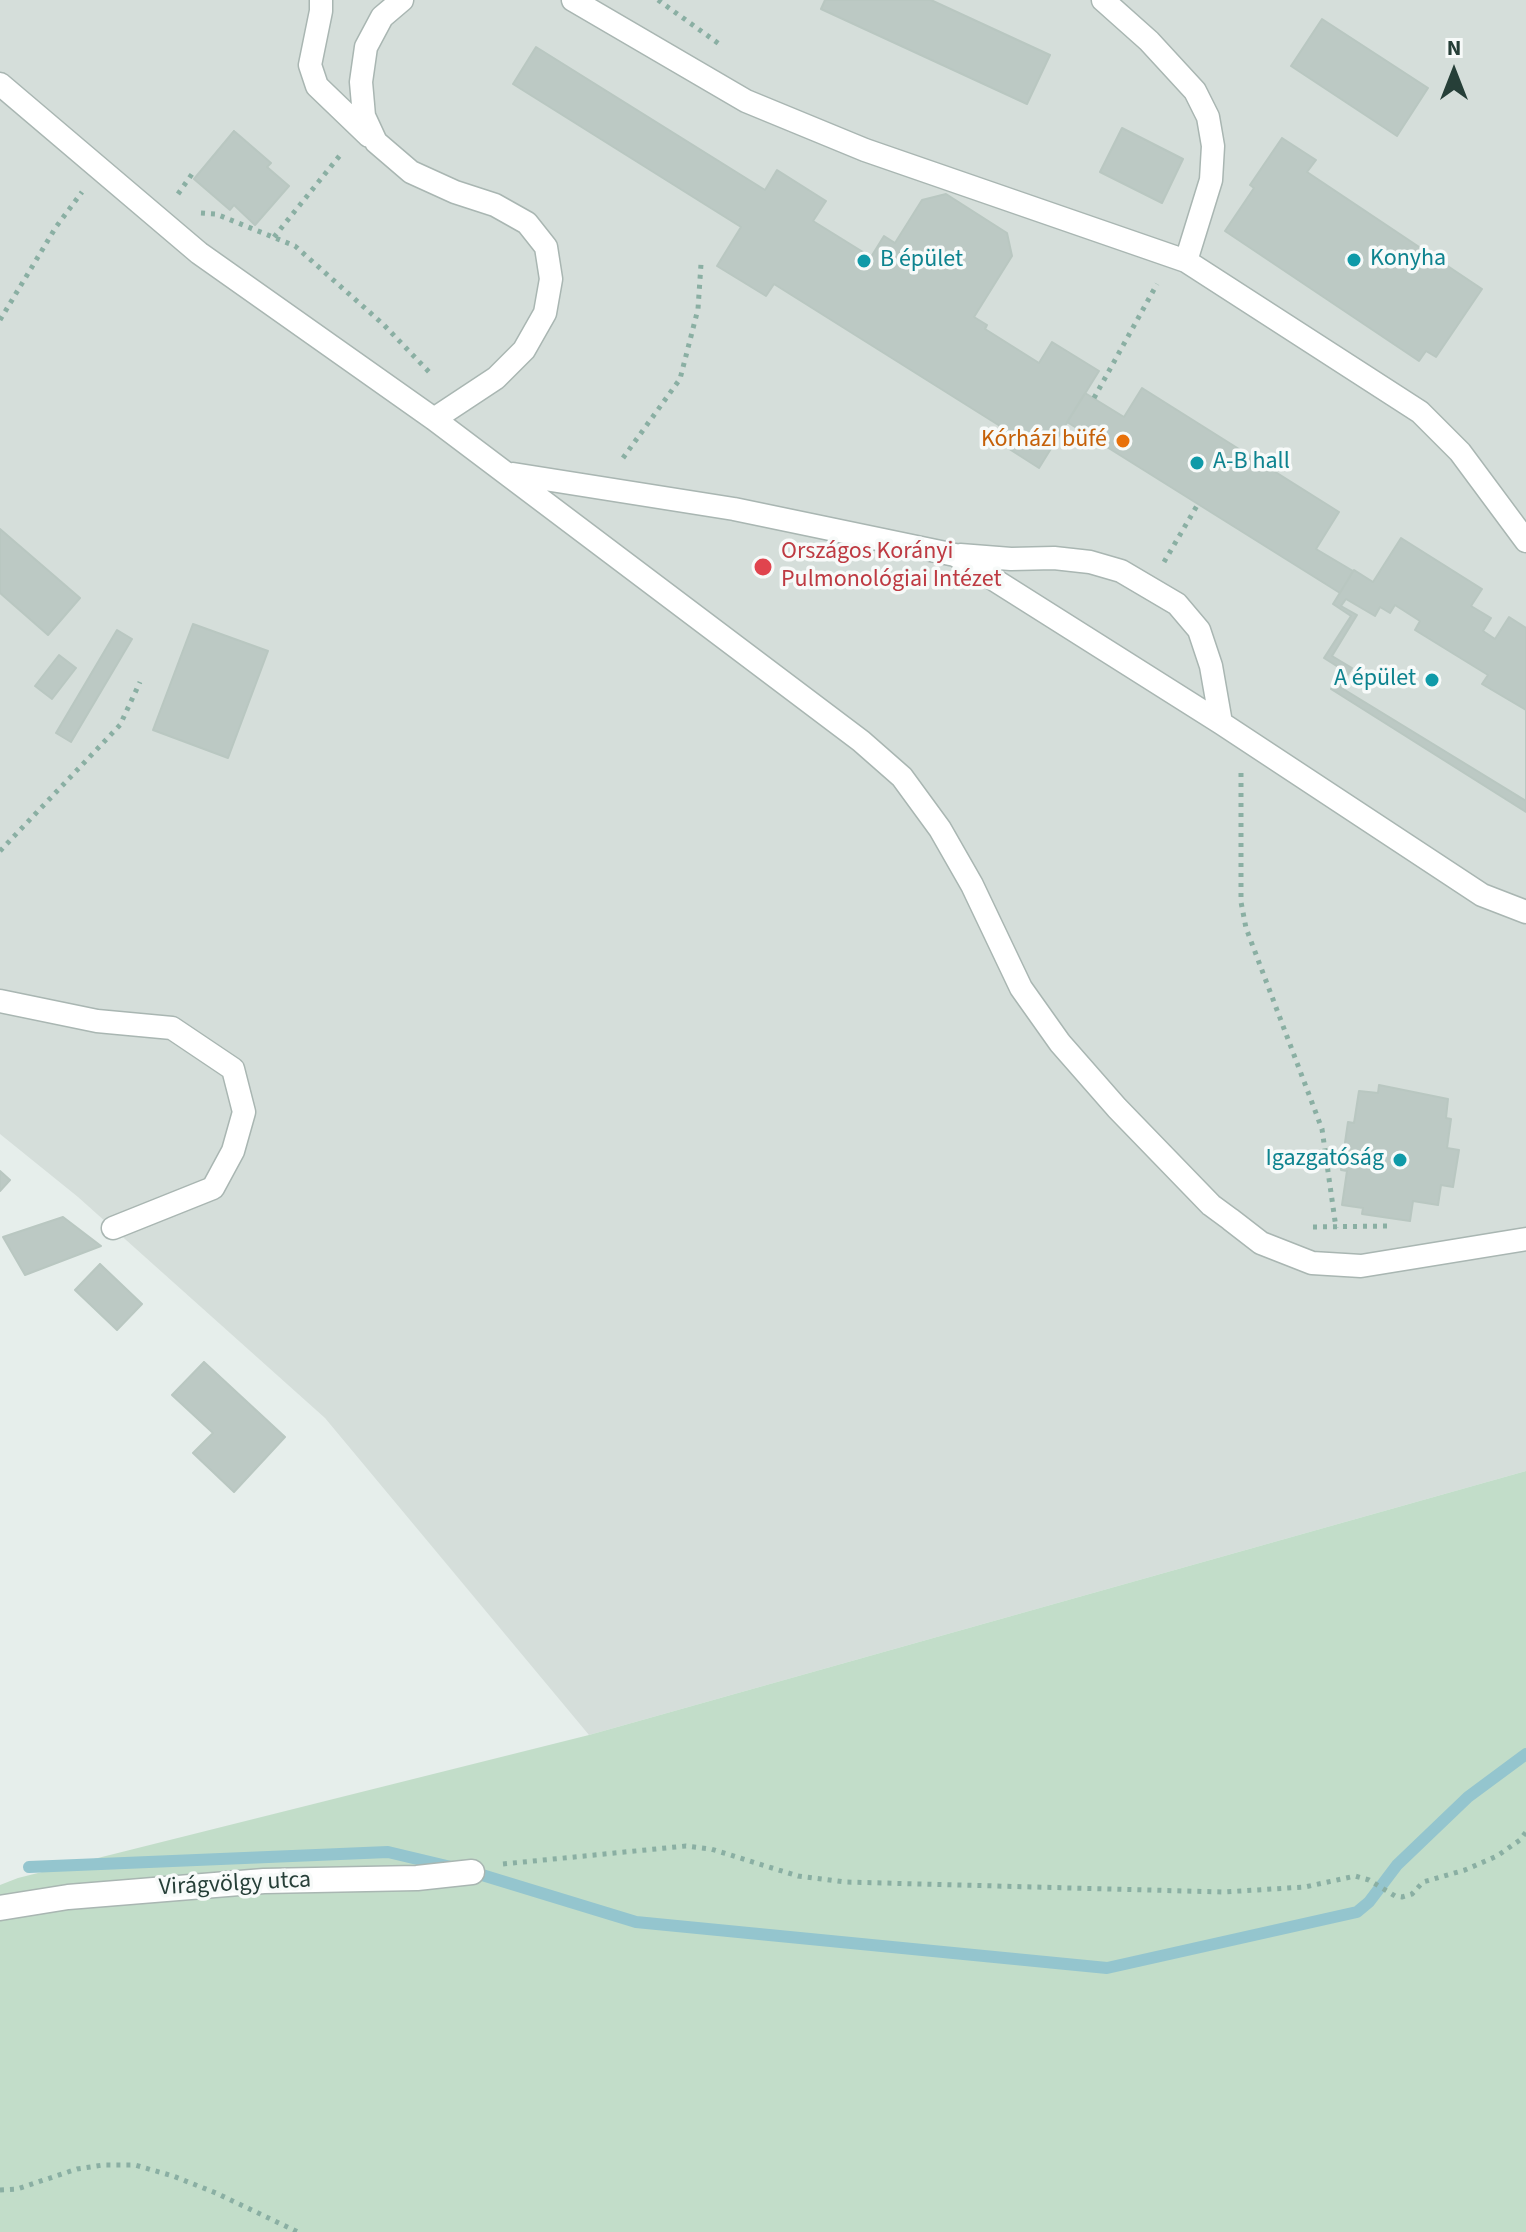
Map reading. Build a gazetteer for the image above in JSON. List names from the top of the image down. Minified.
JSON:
{"streets":{"street":["Virágvölgy utca"]},"places":["Konyha","B épület","Kórházi büfé","A-B hall","Országos Korányi Pulmonológiai Intézet","A épület","Igazgatóság"],"north":"top"}
